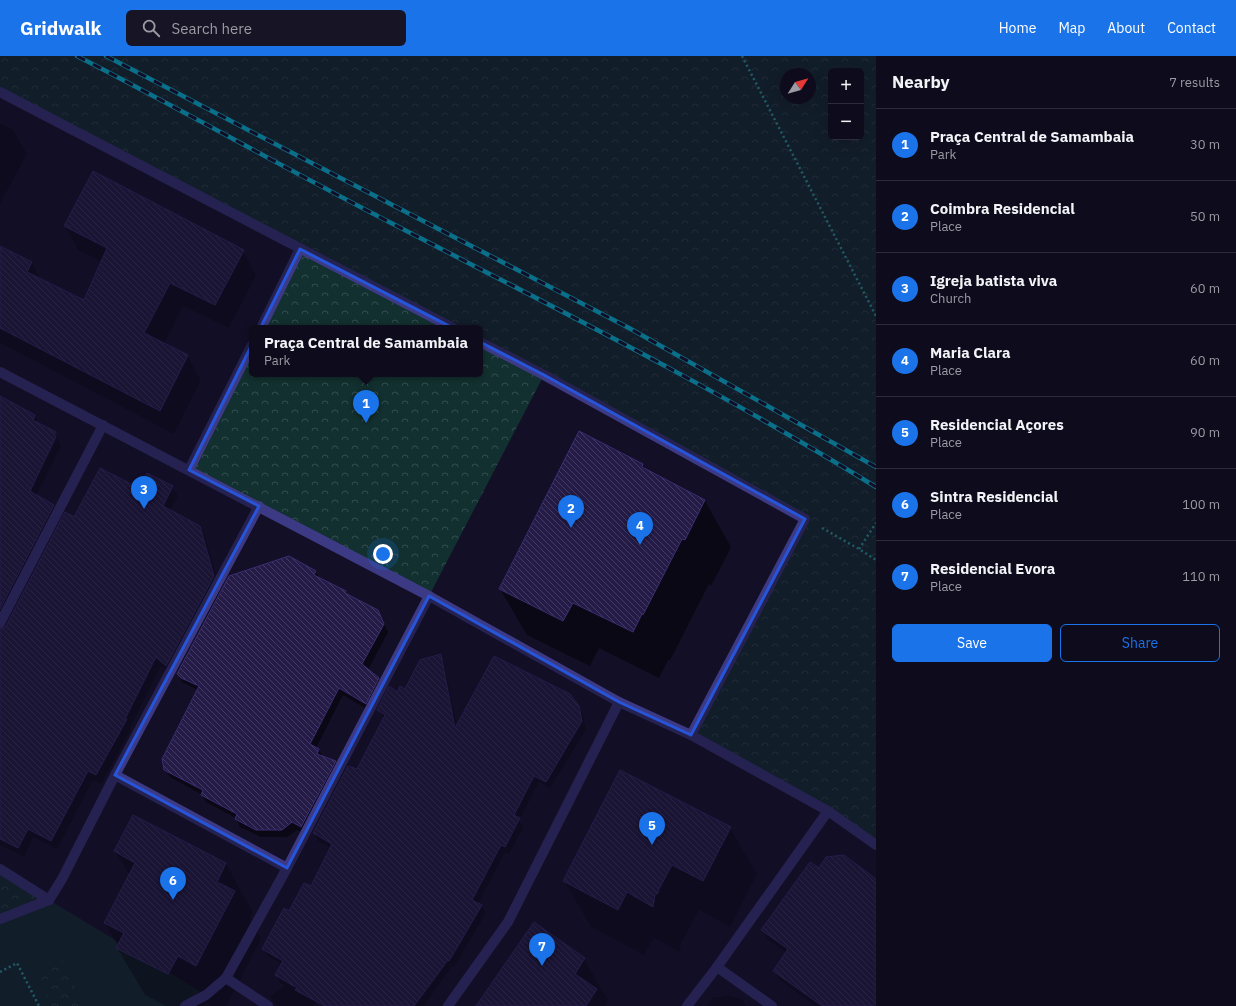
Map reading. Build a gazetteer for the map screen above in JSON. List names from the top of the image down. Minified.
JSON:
{"north":"top right","page":{"header":"Gridwalk","search":"Search here","nav":["Home","Map","About","Contact"],"heading":["Nearby","7 results"],"map_buttons":["+","−"],"list":[{"mark":"1","name":"Praça Central de Samambaia","note":"Park","value":"30 m"},{"mark":"2","name":"Coimbra Residencial","note":"Place","value":"50 m"},{"mark":"3","name":"Igreja batista viva","note":"Church","value":"60 m"},{"mark":"4","name":"Maria Clara","note":"Place","value":"60 m"},{"mark":"5","name":"Residencial Açores","note":"Place","value":"90 m"},{"mark":"6","name":"Sintra Residencial","note":"Place","value":"100 m"},{"mark":"7","name":"Residencial Evora","note":"Place","value":"110 m"}],"popup":["Praça Central de Samambaia","Park"],"pins":["1","3","2","4","5","6","7"],"buttons":["Save","Share"]}}
